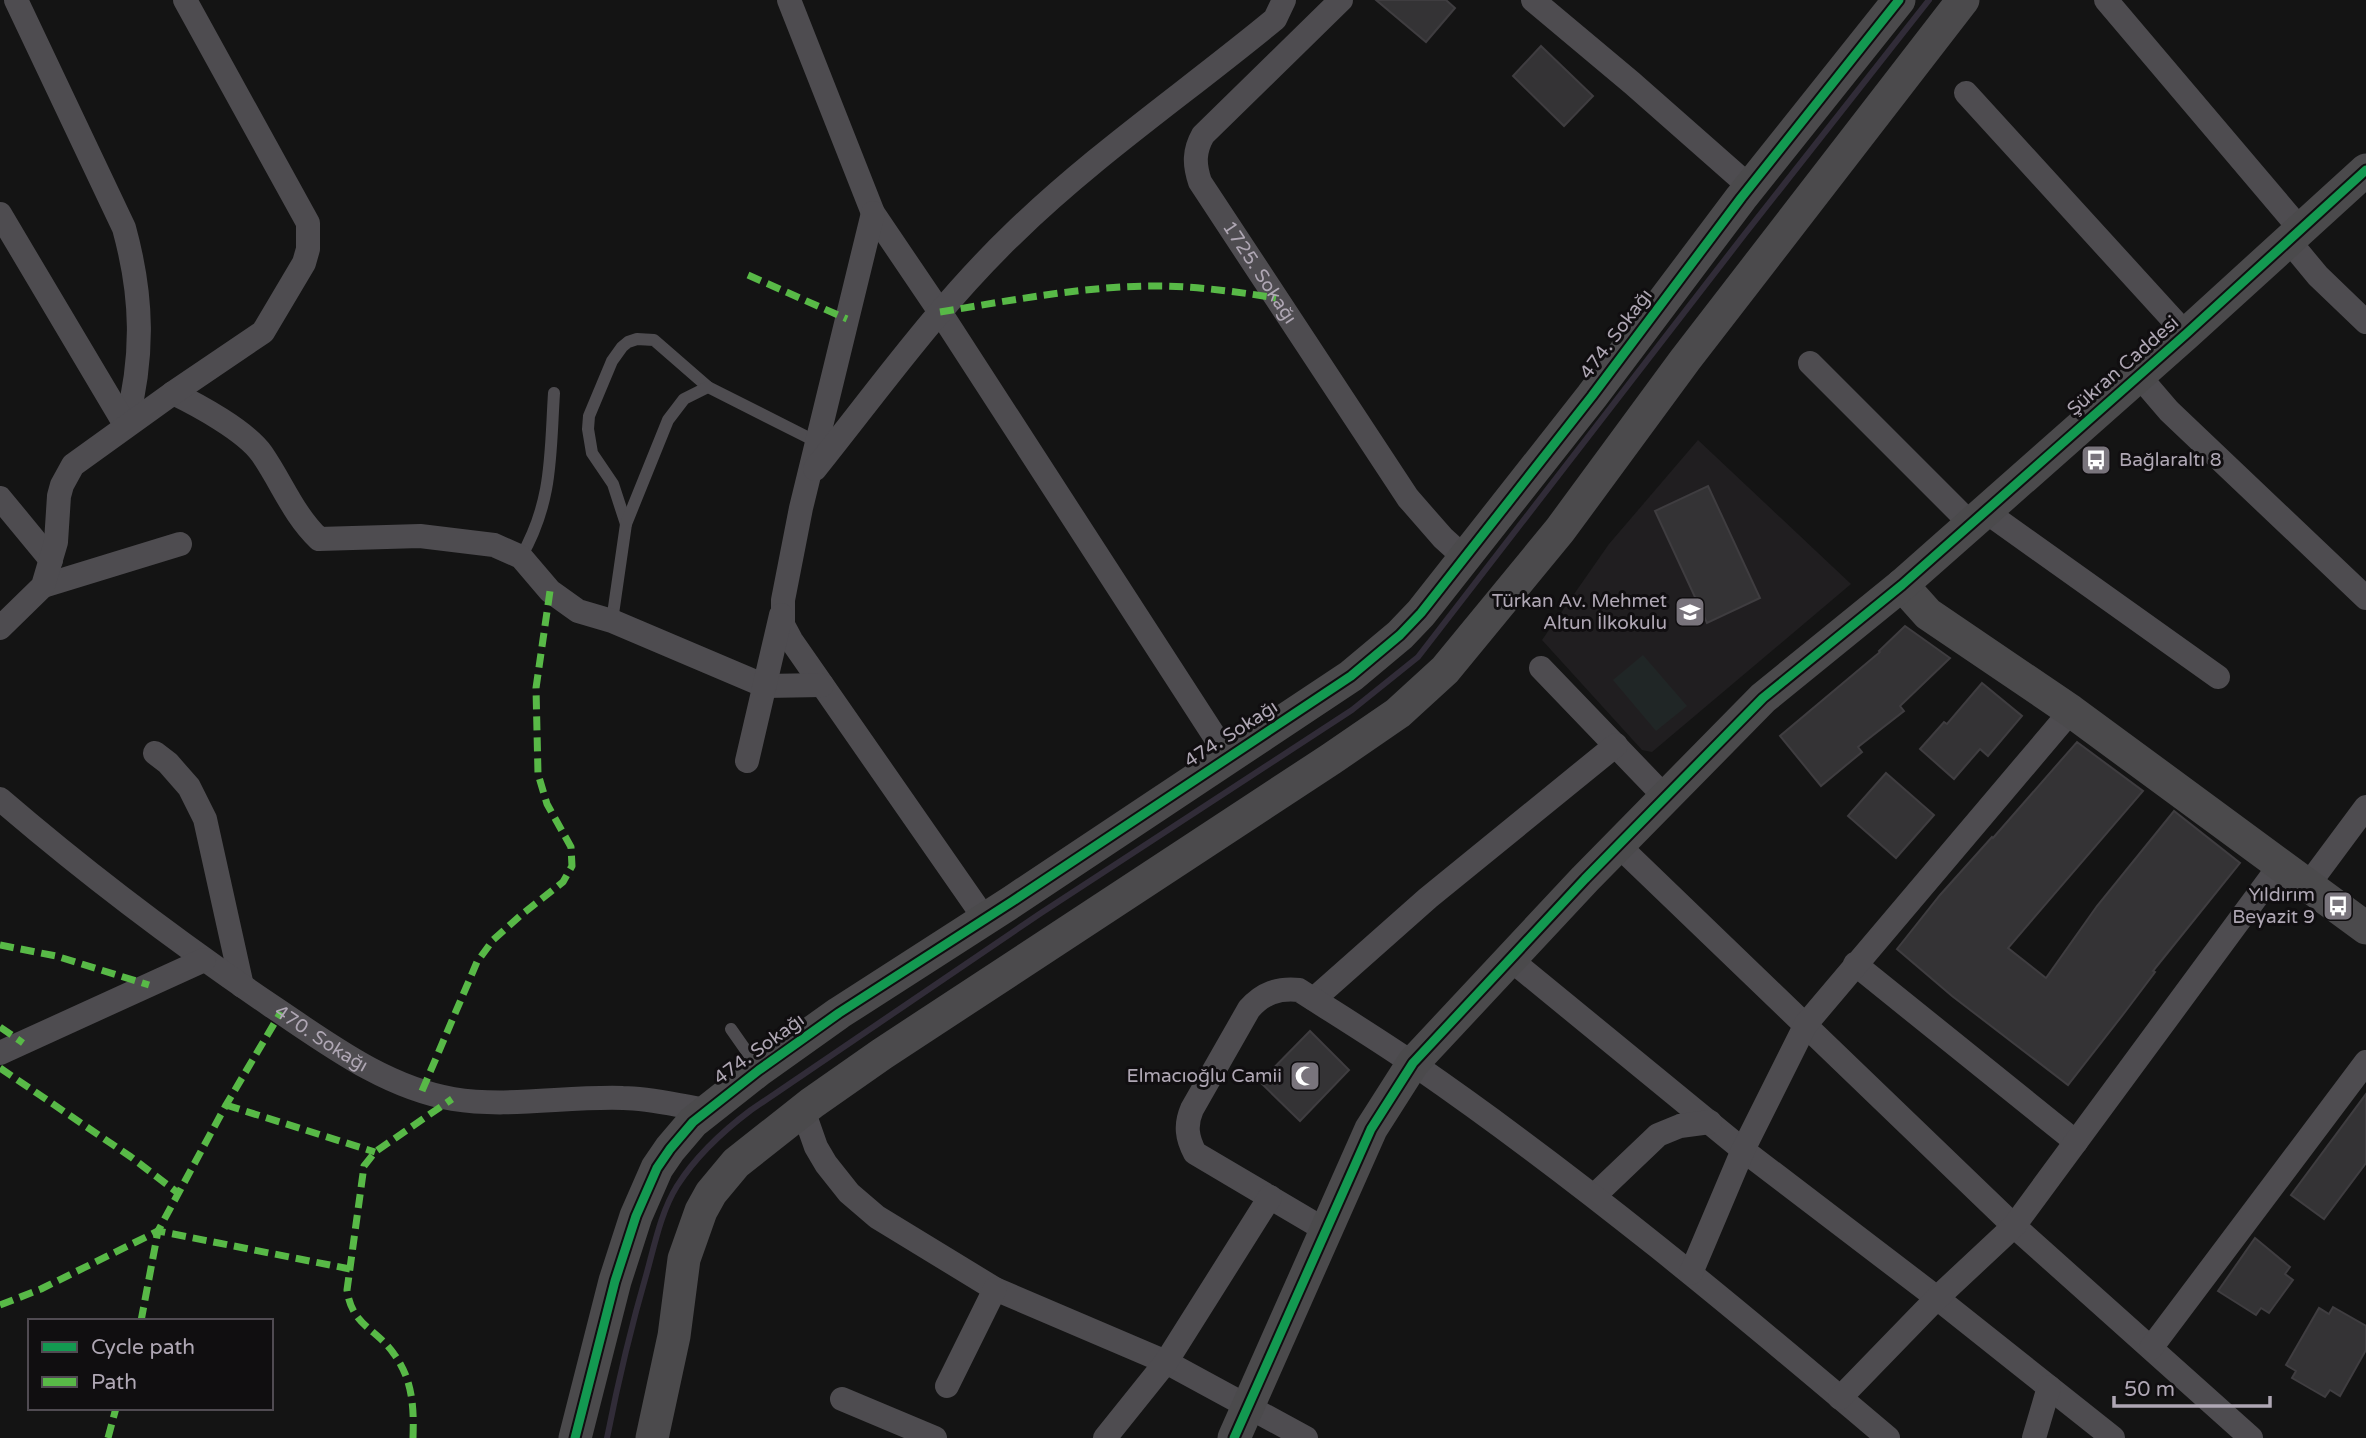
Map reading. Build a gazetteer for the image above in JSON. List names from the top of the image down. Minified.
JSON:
{"streets":{"street":["1725. Sokağı","474. Sokağı","Şükran Caddesi","470. Sokağı"]},"crossings":[["1725. Sokağı","474. Sokağı"],["474. Sokağı","470. Sokağı"]],"places":{"bus stop":["Bağlaraltı 8","Yıldırım Beyazit 9"],"school or university":["Türkan Av. Mehmet Altun İlkokulu"],"mosque":["Elmacıoğlu Camii"]},"legend":["Cycle path","Path"],"scale_bar":"50 m"}
